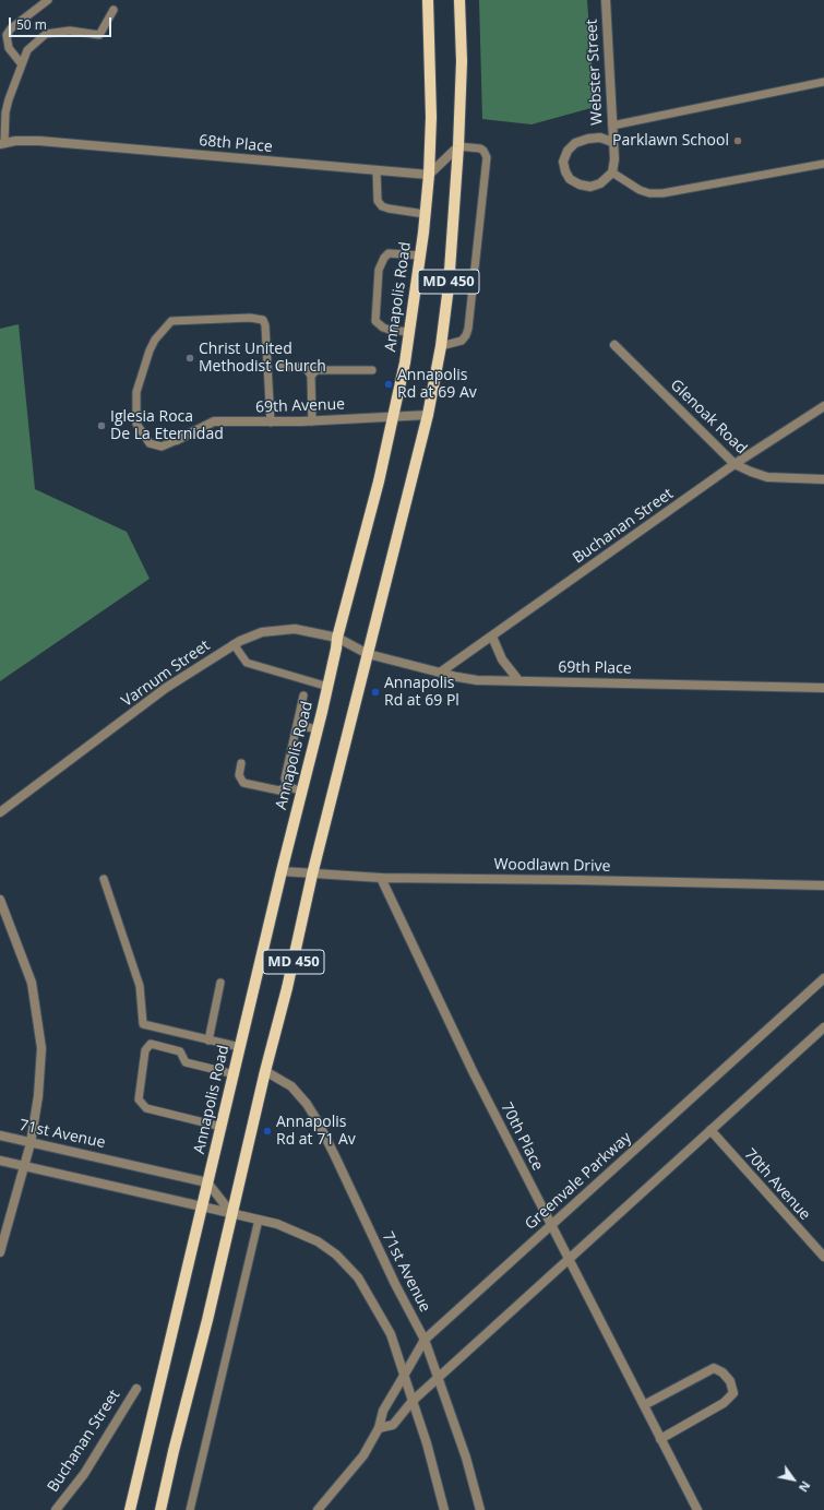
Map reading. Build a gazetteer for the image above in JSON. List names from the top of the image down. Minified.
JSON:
{"streets":{"main road":["MD 450","Annapolis Road"],"street":["Webster Street","68th Place","69th Avenue","Glenoak Road","Buchanan Street","69th Place","Varnum Street","Woodlawn Drive","71st Avenue","70th Place","Greenvale Parkway","70th Avenue"]},"crossings":[["68th Place","Annapolis Road"],["MD 450","69th Avenue"],["MD 450","69th Place"],["MD 450","Varnum Street"],["MD 450","Woodlawn Drive"],["MD 450","71st Avenue"],["Annapolis Road","69th Avenue"],["Annapolis Road","Varnum Street"],["Annapolis Road","Woodlawn Drive"],["Annapolis Road","71st Avenue"],["Glenoak Road","Buchanan Street"],["Buchanan Street","69th Place"],["69th Place","Varnum Street"],["Woodlawn Drive","70th Place"],["71st Avenue","Greenvale Parkway"],["70th Place","Greenvale Parkway"]],"places":["Parklawn School","Christ United Methodist Church","Annapolis Rd at 69 Av","Iglesia Roca De La Eternidad","Annapolis Rd at 69 Pl","Annapolis Rd at 71 Av"],"scale_bar":"50 m","north":"bottom right"}
